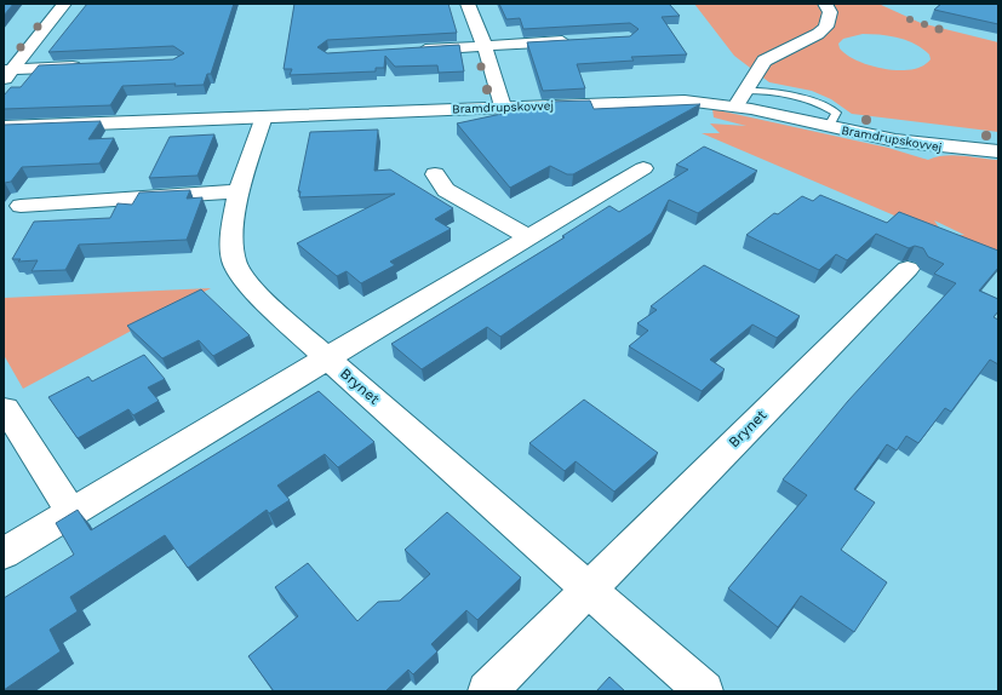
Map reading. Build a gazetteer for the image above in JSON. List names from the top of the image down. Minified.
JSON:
{"streets":{"street":["Bramdrupskovvej","Brynet"]},"crossings":[["Bramdrupskovvej","Brynet"]]}
